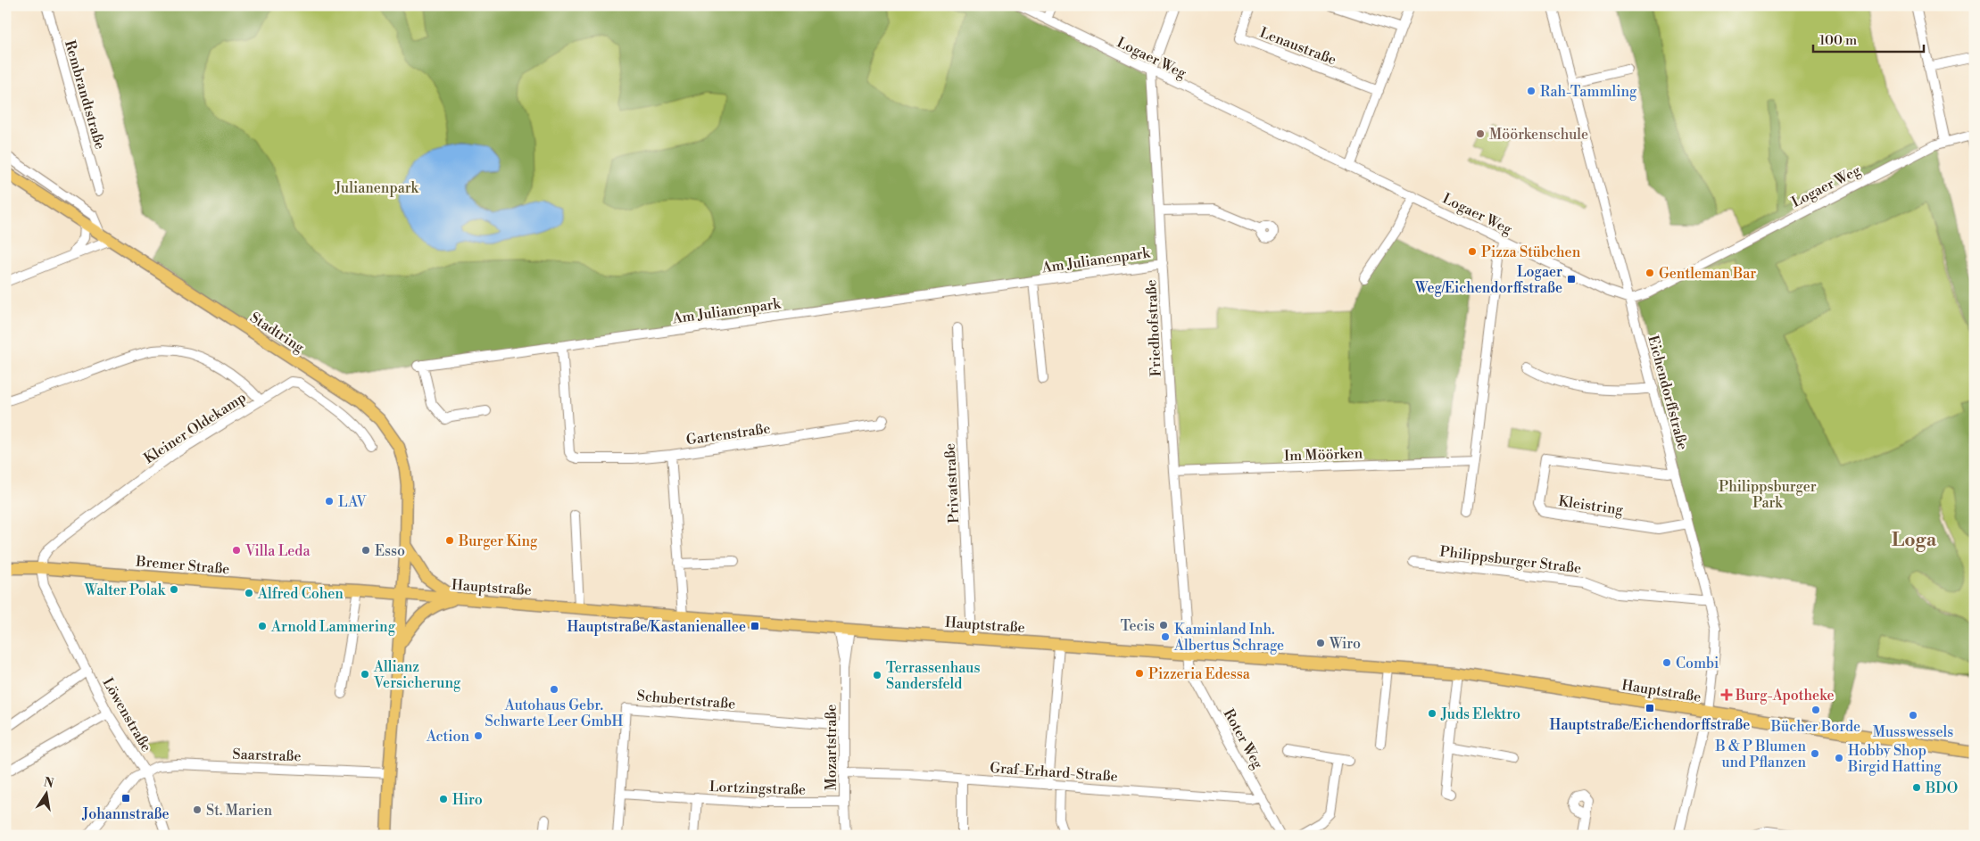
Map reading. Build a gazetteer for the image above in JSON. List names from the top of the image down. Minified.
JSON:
{"streets":{"main road":["Stadtring","Bremer Straße","Hauptstraße"],"street":["Lenaustraße","Logaer Weg","Rembrandtstraße","Am Julianenpark","Friedhofstraße","Eichendorffstraße","Kleiner Oldekamp","Gartenstraße","Im Möörken","Privatstraße","Kleistring","Philippsburger Straße","Schubertstraße","Löwenstraße","Roter Weg","Mozartstraße","Saarstraße","Graf-Erhard-Straße","Lortzingstraße"]},"crossings":[["Logaer Weg","Friedhofstraße"],["Logaer Weg","Eichendorffstraße"],["Am Julianenpark","Friedhofstraße"],["Am Julianenpark","Gartenstraße"],["Friedhofstraße","Im Möörken"],["Friedhofstraße","Hauptstraße"],["Friedhofstraße","Roter Weg"],["Stadtring","Bremer Straße"],["Stadtring","Hauptstraße"],["Stadtring","Saarstraße"],["Eichendorffstraße","Kleistring"],["Eichendorffstraße","Philippsburger Straße"],["Eichendorffstraße","Hauptstraße"],["Kleiner Oldekamp","Bremer Straße"],["Kleiner Oldekamp","Löwenstraße"],["Privatstraße","Hauptstraße"],["Bremer Straße","Hauptstraße"],["Bremer Straße","Löwenstraße"],["Hauptstraße","Roter Weg"],["Hauptstraße","Mozartstraße"],["Schubertstraße","Mozartstraße"],["Schubertstraße","Lortzingstraße"],["Löwenstraße","Saarstraße"],["Roter Weg","Graf-Erhard-Straße"],["Mozartstraße","Graf-Erhard-Straße"],["Mozartstraße","Lortzingstraße"]],"districts":["Loga"],"parks":["Julianenpark","Philippsburger Park"],"places":{"other":["Rah-Tammling","Möörkenschule","Pizza Stübchen","Gentleman Bar","LAV","Burger King","Villa Leda","Esso","Walter Polak","Alfred Cohen","Tecis","Arnold Lammering","Kaminland Inh. Albertus Schrage","Wiro","Combi","Pizzeria Edessa","Allianz Versicherung","Terrassenhaus Sandersfeld","Autohaus Gebr. Schwarte Leer GmbH","Bücher Borde","Juds Elektro","Musswessels","Action","B & P Blumen und Pflanzen","Hobby Shop Birgid Hatting","BDO","Hiro","St. Marien"],"transit":["Logaer Weg/Eichendorffstraße","Hauptstraße/Kastanienallee","Hauptstraße/Eichendorffstraße","Johannstraße"],"health":["Burg-Apotheke"]},"scale_bar":"100 m","north":"top"}
